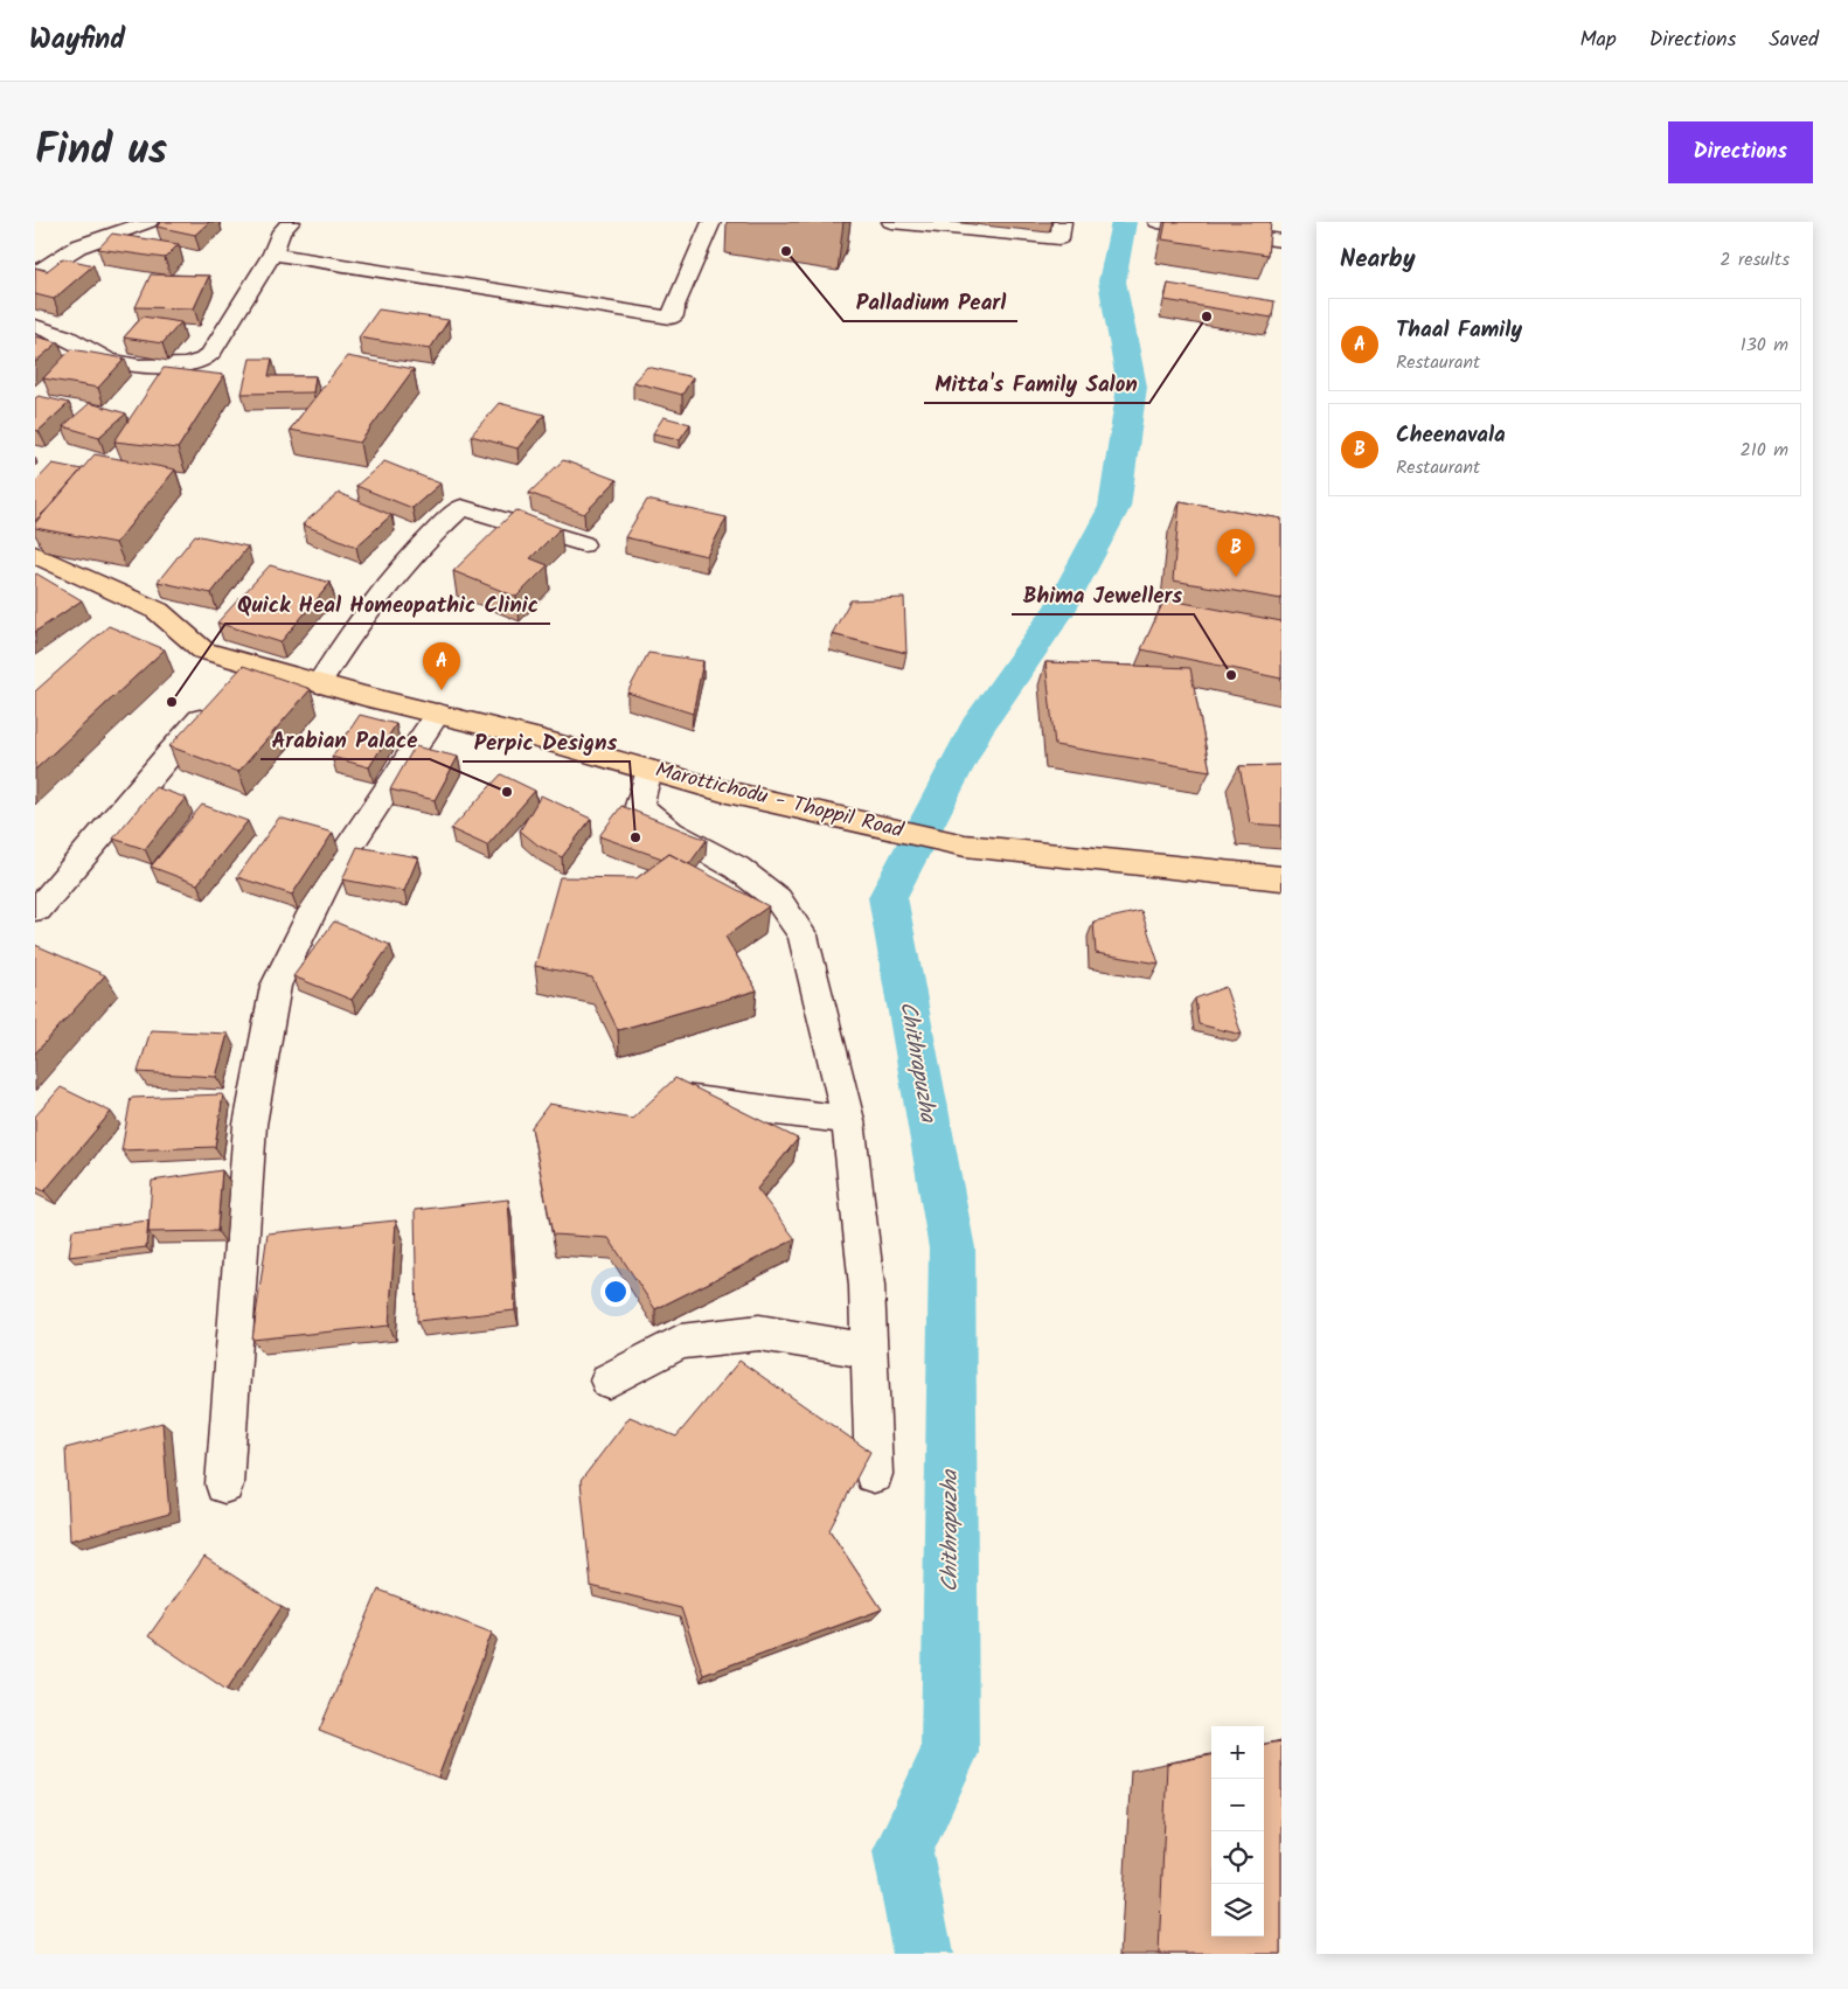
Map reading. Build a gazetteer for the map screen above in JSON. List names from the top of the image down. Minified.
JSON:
{"streets":{"main road":["Marottichodu - Thoppil Road"]},"water":["Chithrapuzha"],"places":["Palladium Pearl","Mitta's Family Salon","Bhima Jewellers","Quick Heal Homeopathic Clinic","Arabian Palace","Perpic Designs"],"page":{"header":"Wayfind","nav":["Map","Directions","Saved"],"title":"Find us","buttons":"Directions","heading":["Nearby","2 results"],"list":[{"mark":"A","name":"Thaal Family","note":"Restaurant","value":"130 m"},{"mark":"B","name":"Cheenavala","note":"Restaurant","value":"210 m"}],"pins":["B","A"],"map_buttons":["+","−"]}}
